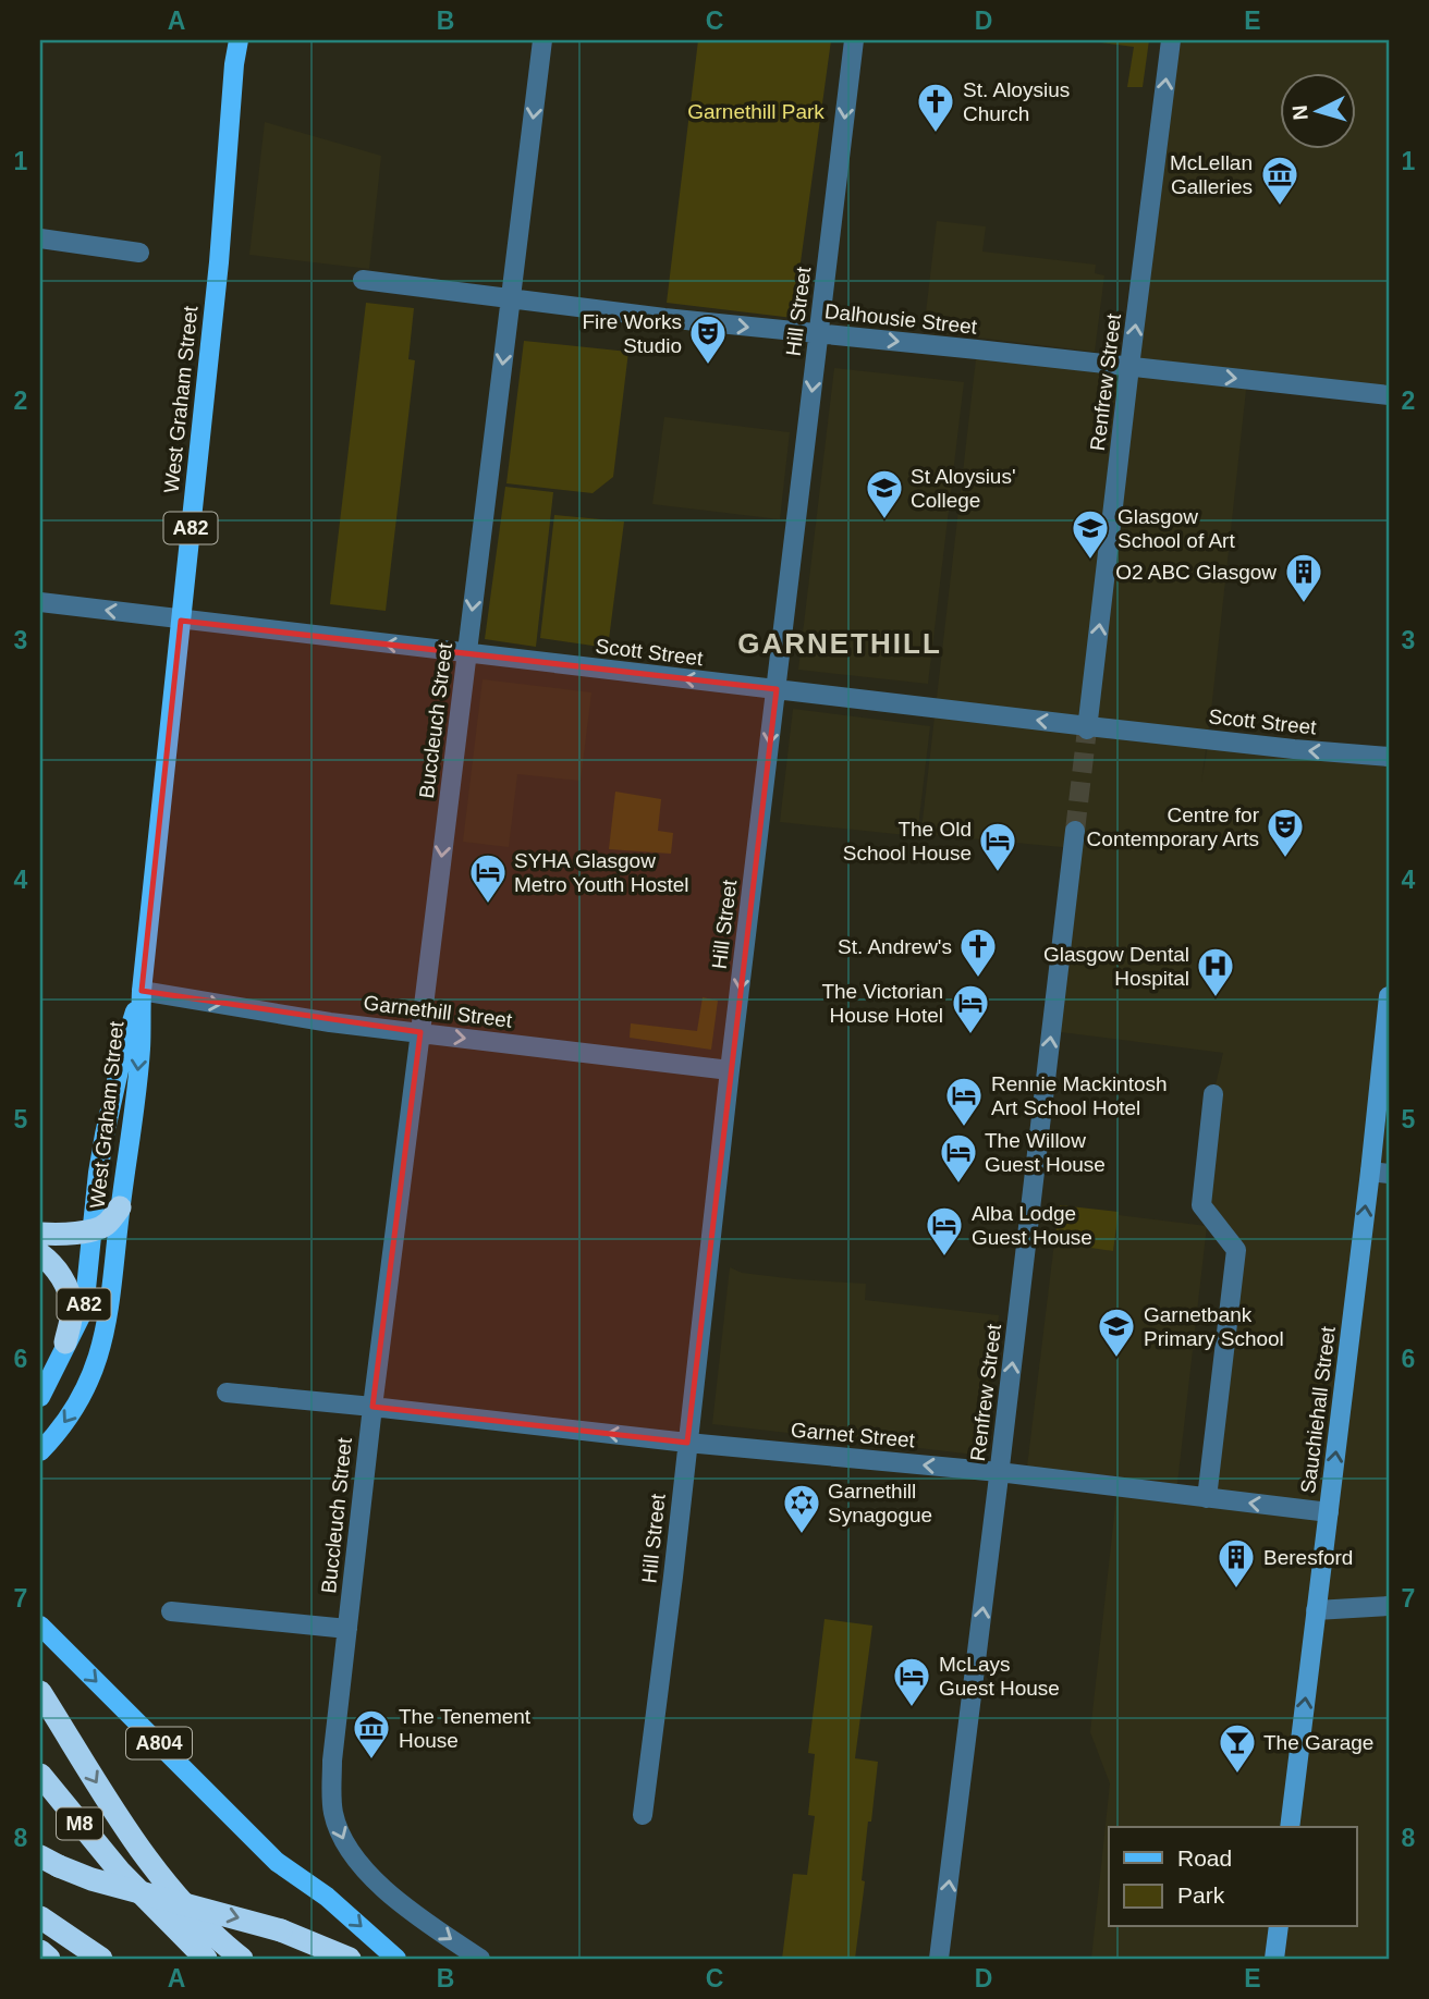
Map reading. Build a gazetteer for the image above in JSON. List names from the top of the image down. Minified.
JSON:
{"streets":{"highway":["M8"],"main road":["West Graham Street","A82","A804"],"street":["Hill Street","Dalhousie Street","Renfrew Street","Scott Street","Buccleuch Street","Garnethill Street","Sauchiehall Street","Garnet Street"]},"crossings":[["Hill Street","Dalhousie Street"],["Hill Street","Scott Street"],["Hill Street","Garnethill Street"],["Hill Street","Garnet Street"],["Dalhousie Street","Renfrew Street"],["Dalhousie Street","Buccleuch Street"],["Renfrew Street","Scott Street"],["Renfrew Street","Garnet Street"],["West Graham Street","A82"],["West Graham Street","Scott Street"],["West Graham Street","Garnethill Street"],["Scott Street","Buccleuch Street"],["Buccleuch Street","Garnethill Street"],["Buccleuch Street","Garnet Street"],["Sauchiehall Street","Garnet Street"]],"one_way":["Hill Street","Dalhousie Street","Renfrew Street","Scott Street","Buccleuch Street","Garnethill Street","Garnet Street"],"districts":["GARNETHILL"],"parks":["Garnethill Park"],"places":{"church":["St. Aloysius Church","St. Andrew's"],"museum":["McLellan Galleries","The Tenement House"],"theatre":["Fire Works Studio","Centre for Contemporary Arts"],"school or university":["St Aloysius' College","Glasgow School of Art","Garnetbank Primary School"],"building":["O2 ABC Glasgow","Beresford"],"hotel":["The Old School House","SYHA Glasgow Metro Youth Hostel","The Victorian House Hotel","Rennie Mackintosh Art School Hotel","The Willow Guest House","Alba Lodge Guest House","McLays Guest House"],"hospital":["Glasgow Dental Hospital"],"synagogue":["Garnethill Synagogue"],"bar":["The Garage"]},"legend":["Road","Park"],"north":"left","grid":{"columns":["A","B","C","D","E"],"rows":["1","2","3","4","5","6","7","8"]}}
